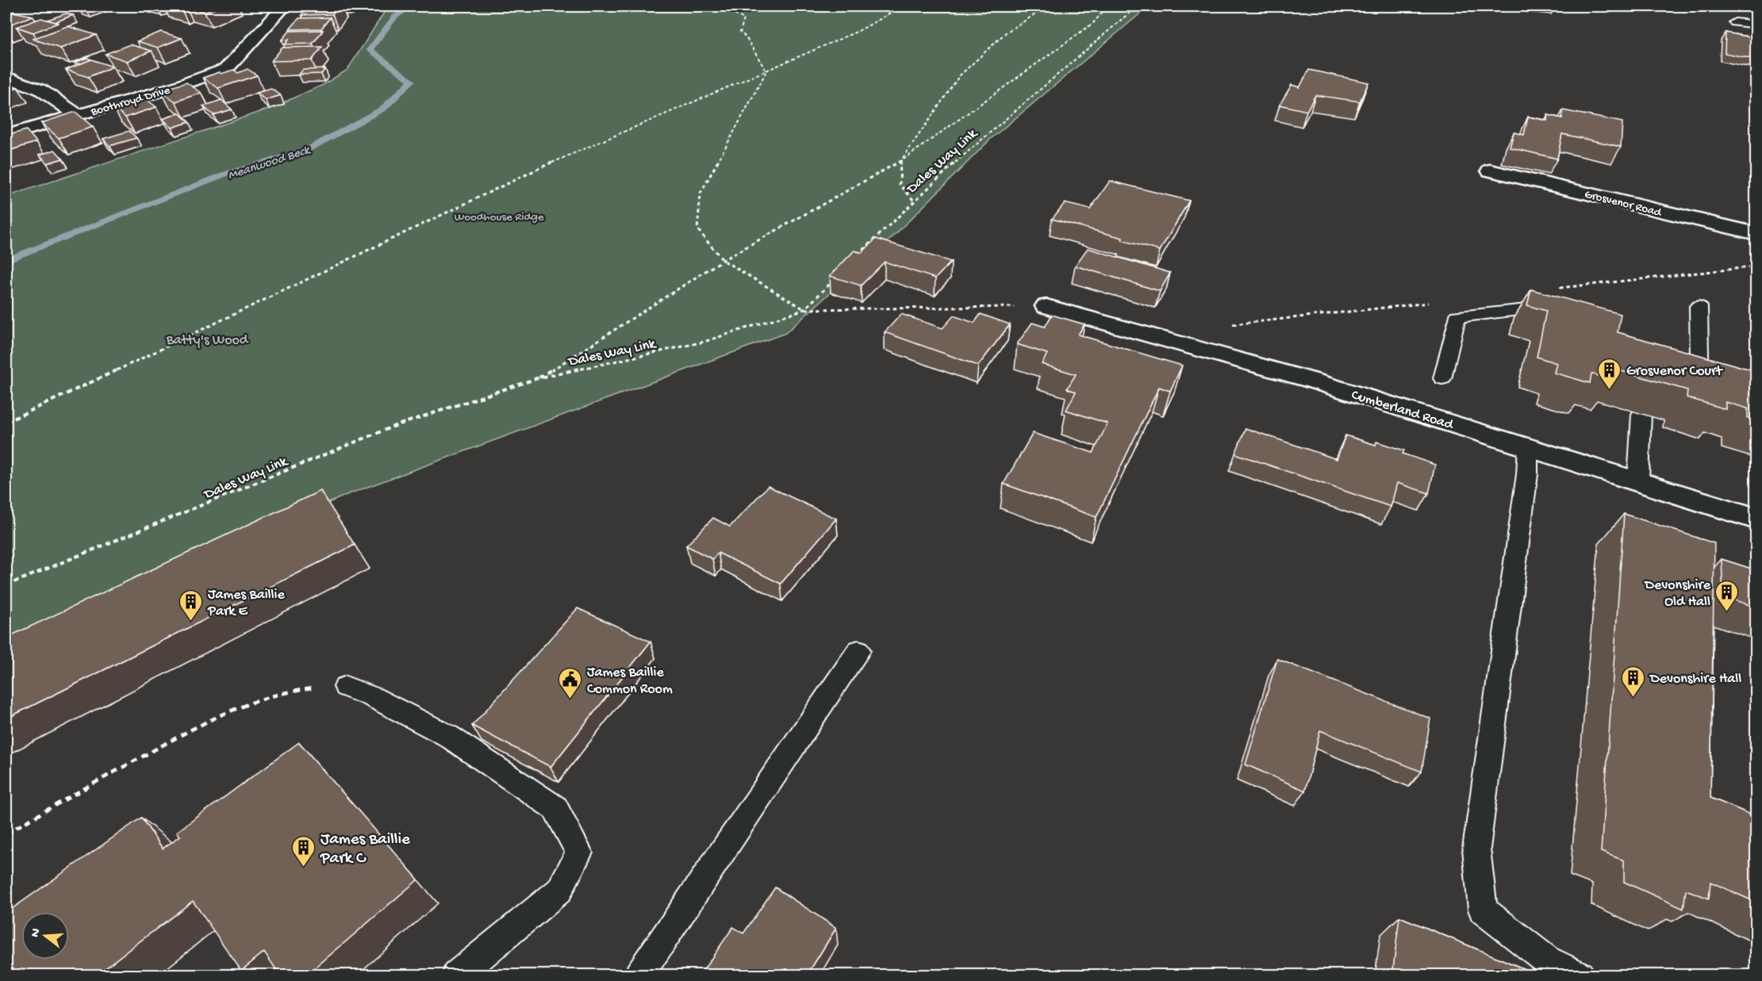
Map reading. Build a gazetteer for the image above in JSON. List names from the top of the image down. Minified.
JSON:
{"streets":{"street":["Boothroyd Drive","Grosvenor Road","Cumberland Road"],"path":["Dales Way Link"]},"water":["Meanwood Beck"],"parks":["Woodhouse Ridge","Batty's Wood"],"places":{"building":["Grosvenor Court","Devonshire Old Hall","James Baillie Park E","Devonshire Hall","James Baillie Park C"],"public building":["James Baillie Common Room"]},"north":"left"}
